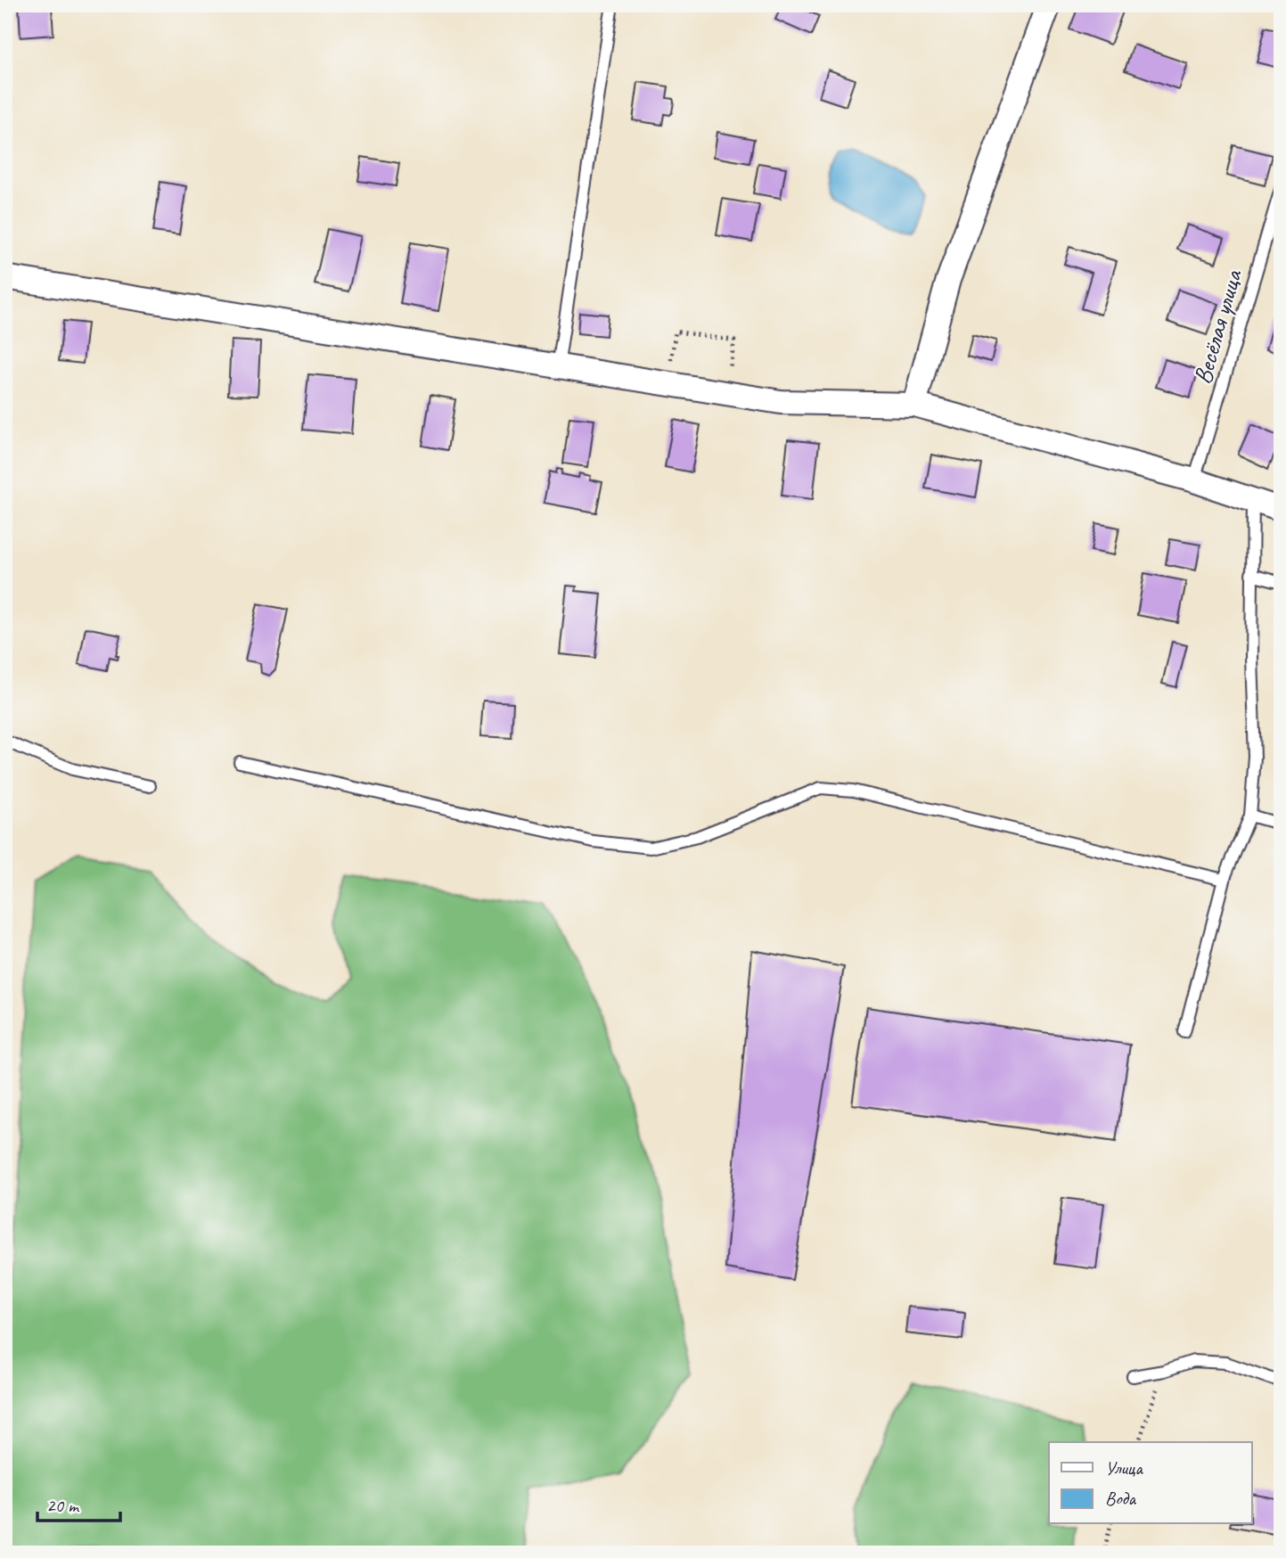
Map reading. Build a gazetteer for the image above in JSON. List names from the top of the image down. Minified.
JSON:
{"streets":{"lane":["Весёлая улица"]},"legend":["Улица","Вода"],"scale_bar":"20 m"}
